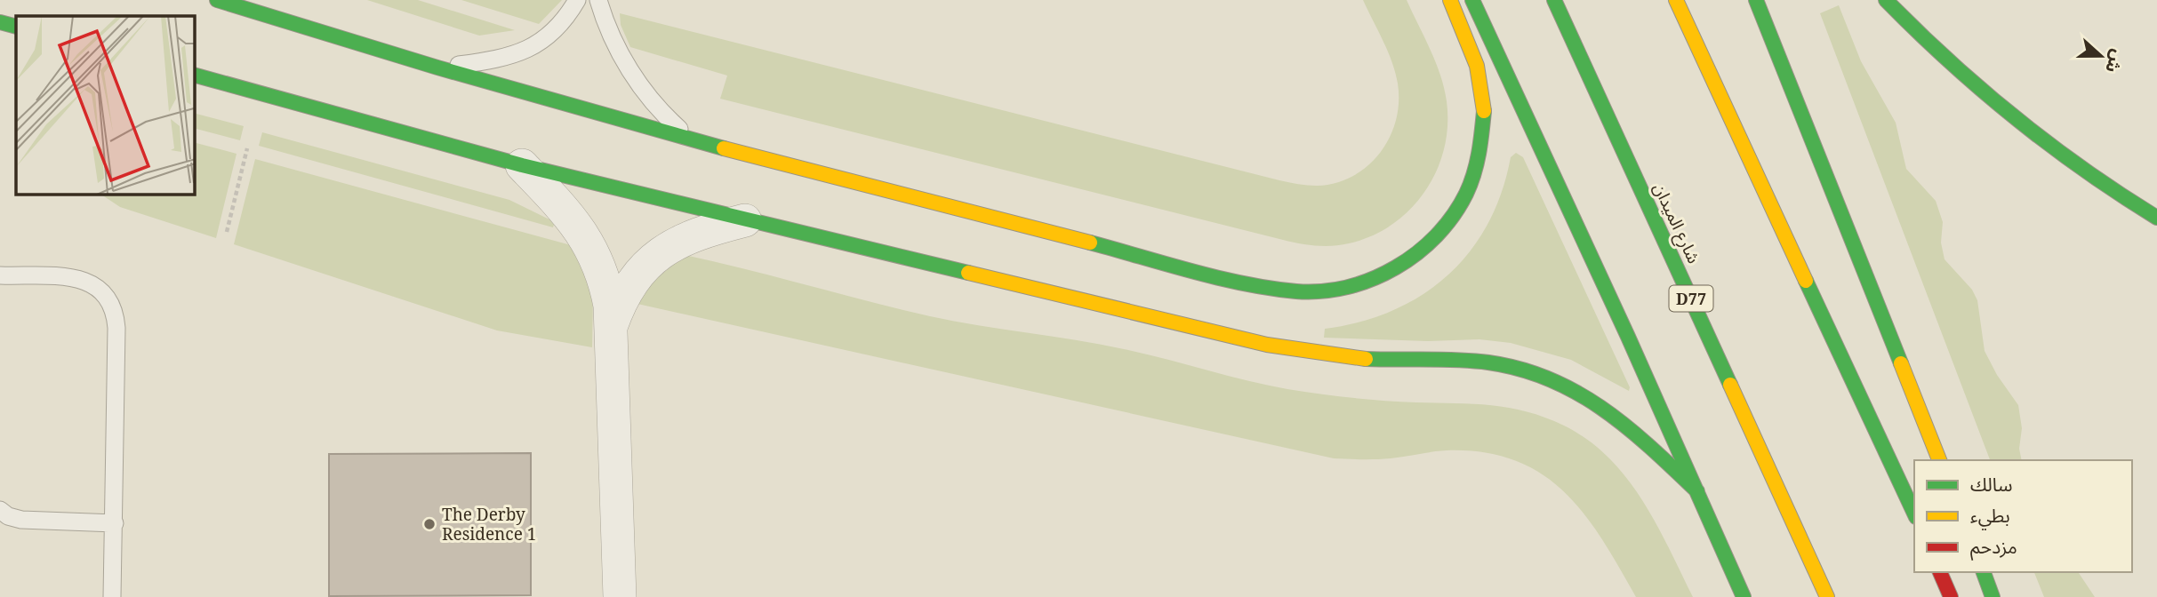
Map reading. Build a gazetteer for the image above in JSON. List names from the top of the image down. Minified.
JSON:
{"streets":{"street":["شارع الميدان","D77"]},"places":["The Derby Residence 1"],"legend":["سالك","بطيء","مزدحم"],"north":"right"}
